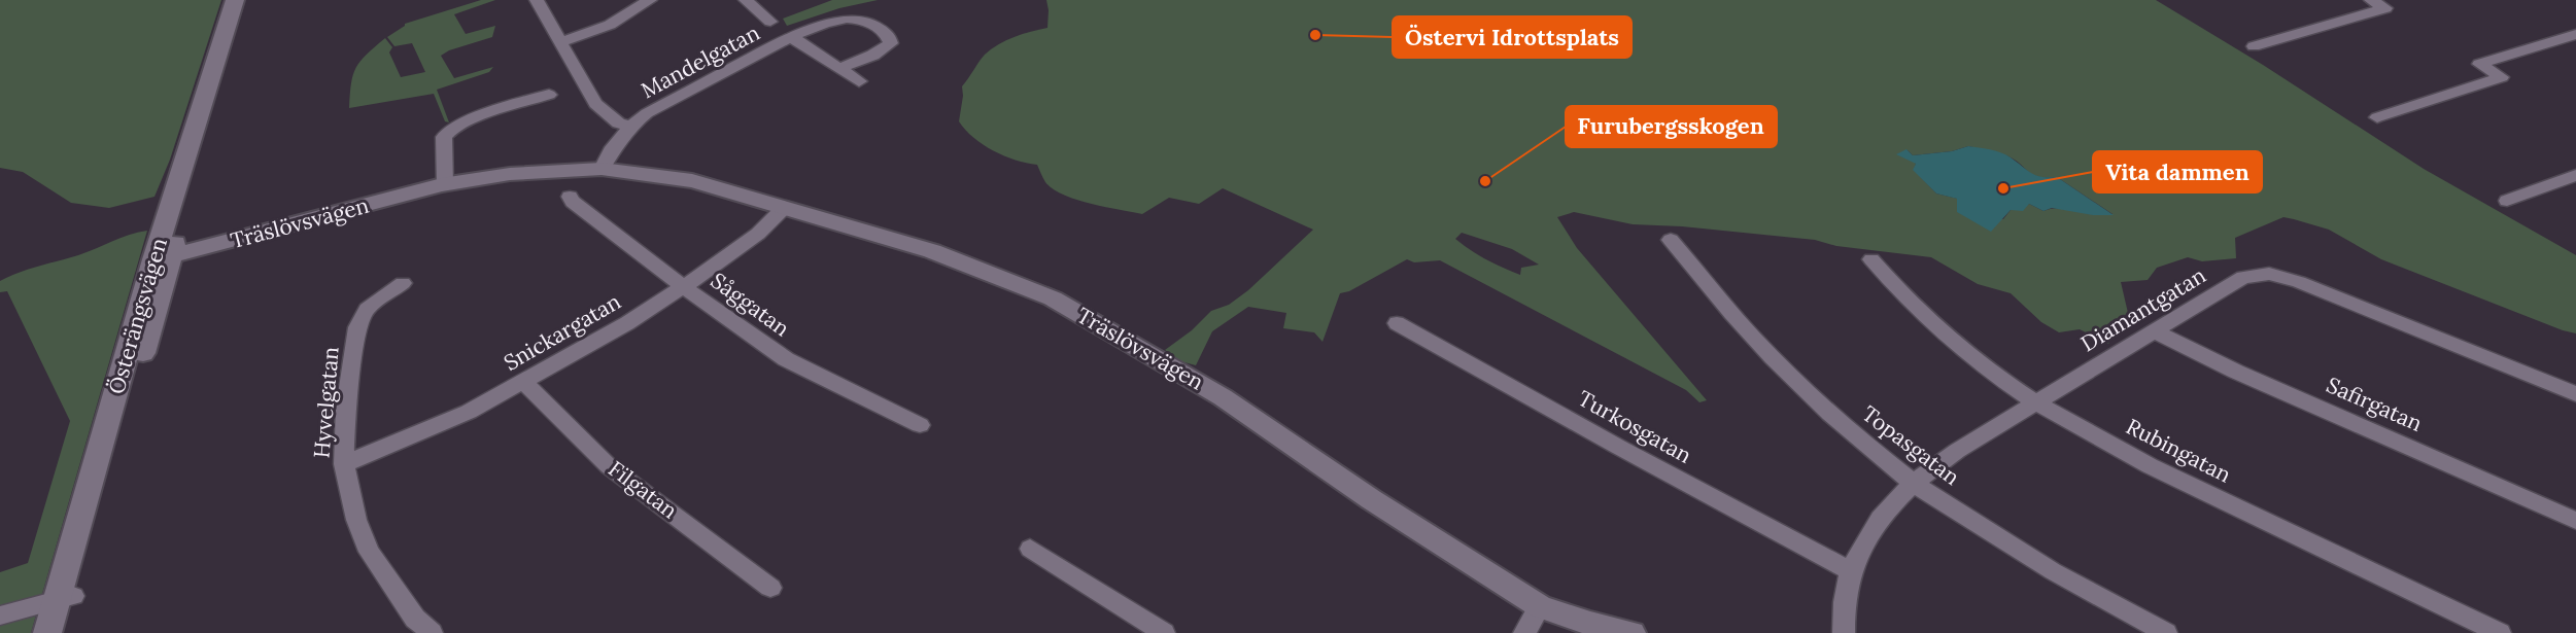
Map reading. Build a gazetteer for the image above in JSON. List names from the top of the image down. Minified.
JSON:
{"streets":{"street":["Mandelgatan","Träslövsvägen","Såggatan","Diamantgatan","Österängsvägen","Snickargatan","Hyvelgatan","Safirgatan","Turkosgatan","Topasgatan","Rubingatan","Filgatan"]},"crossings":[["Träslövsvägen","Österängsvägen"],["Träslövsvägen","Snickargatan"],["Såggatan","Snickargatan"],["Diamantgatan","Safirgatan"],["Diamantgatan","Turkosgatan"],["Diamantgatan","Topasgatan"],["Diamantgatan","Rubingatan"],["Snickargatan","Hyvelgatan"],["Snickargatan","Filgatan"]],"places":["Östervi Idrottsplats","Furubergsskogen","Vita dammen"]}
